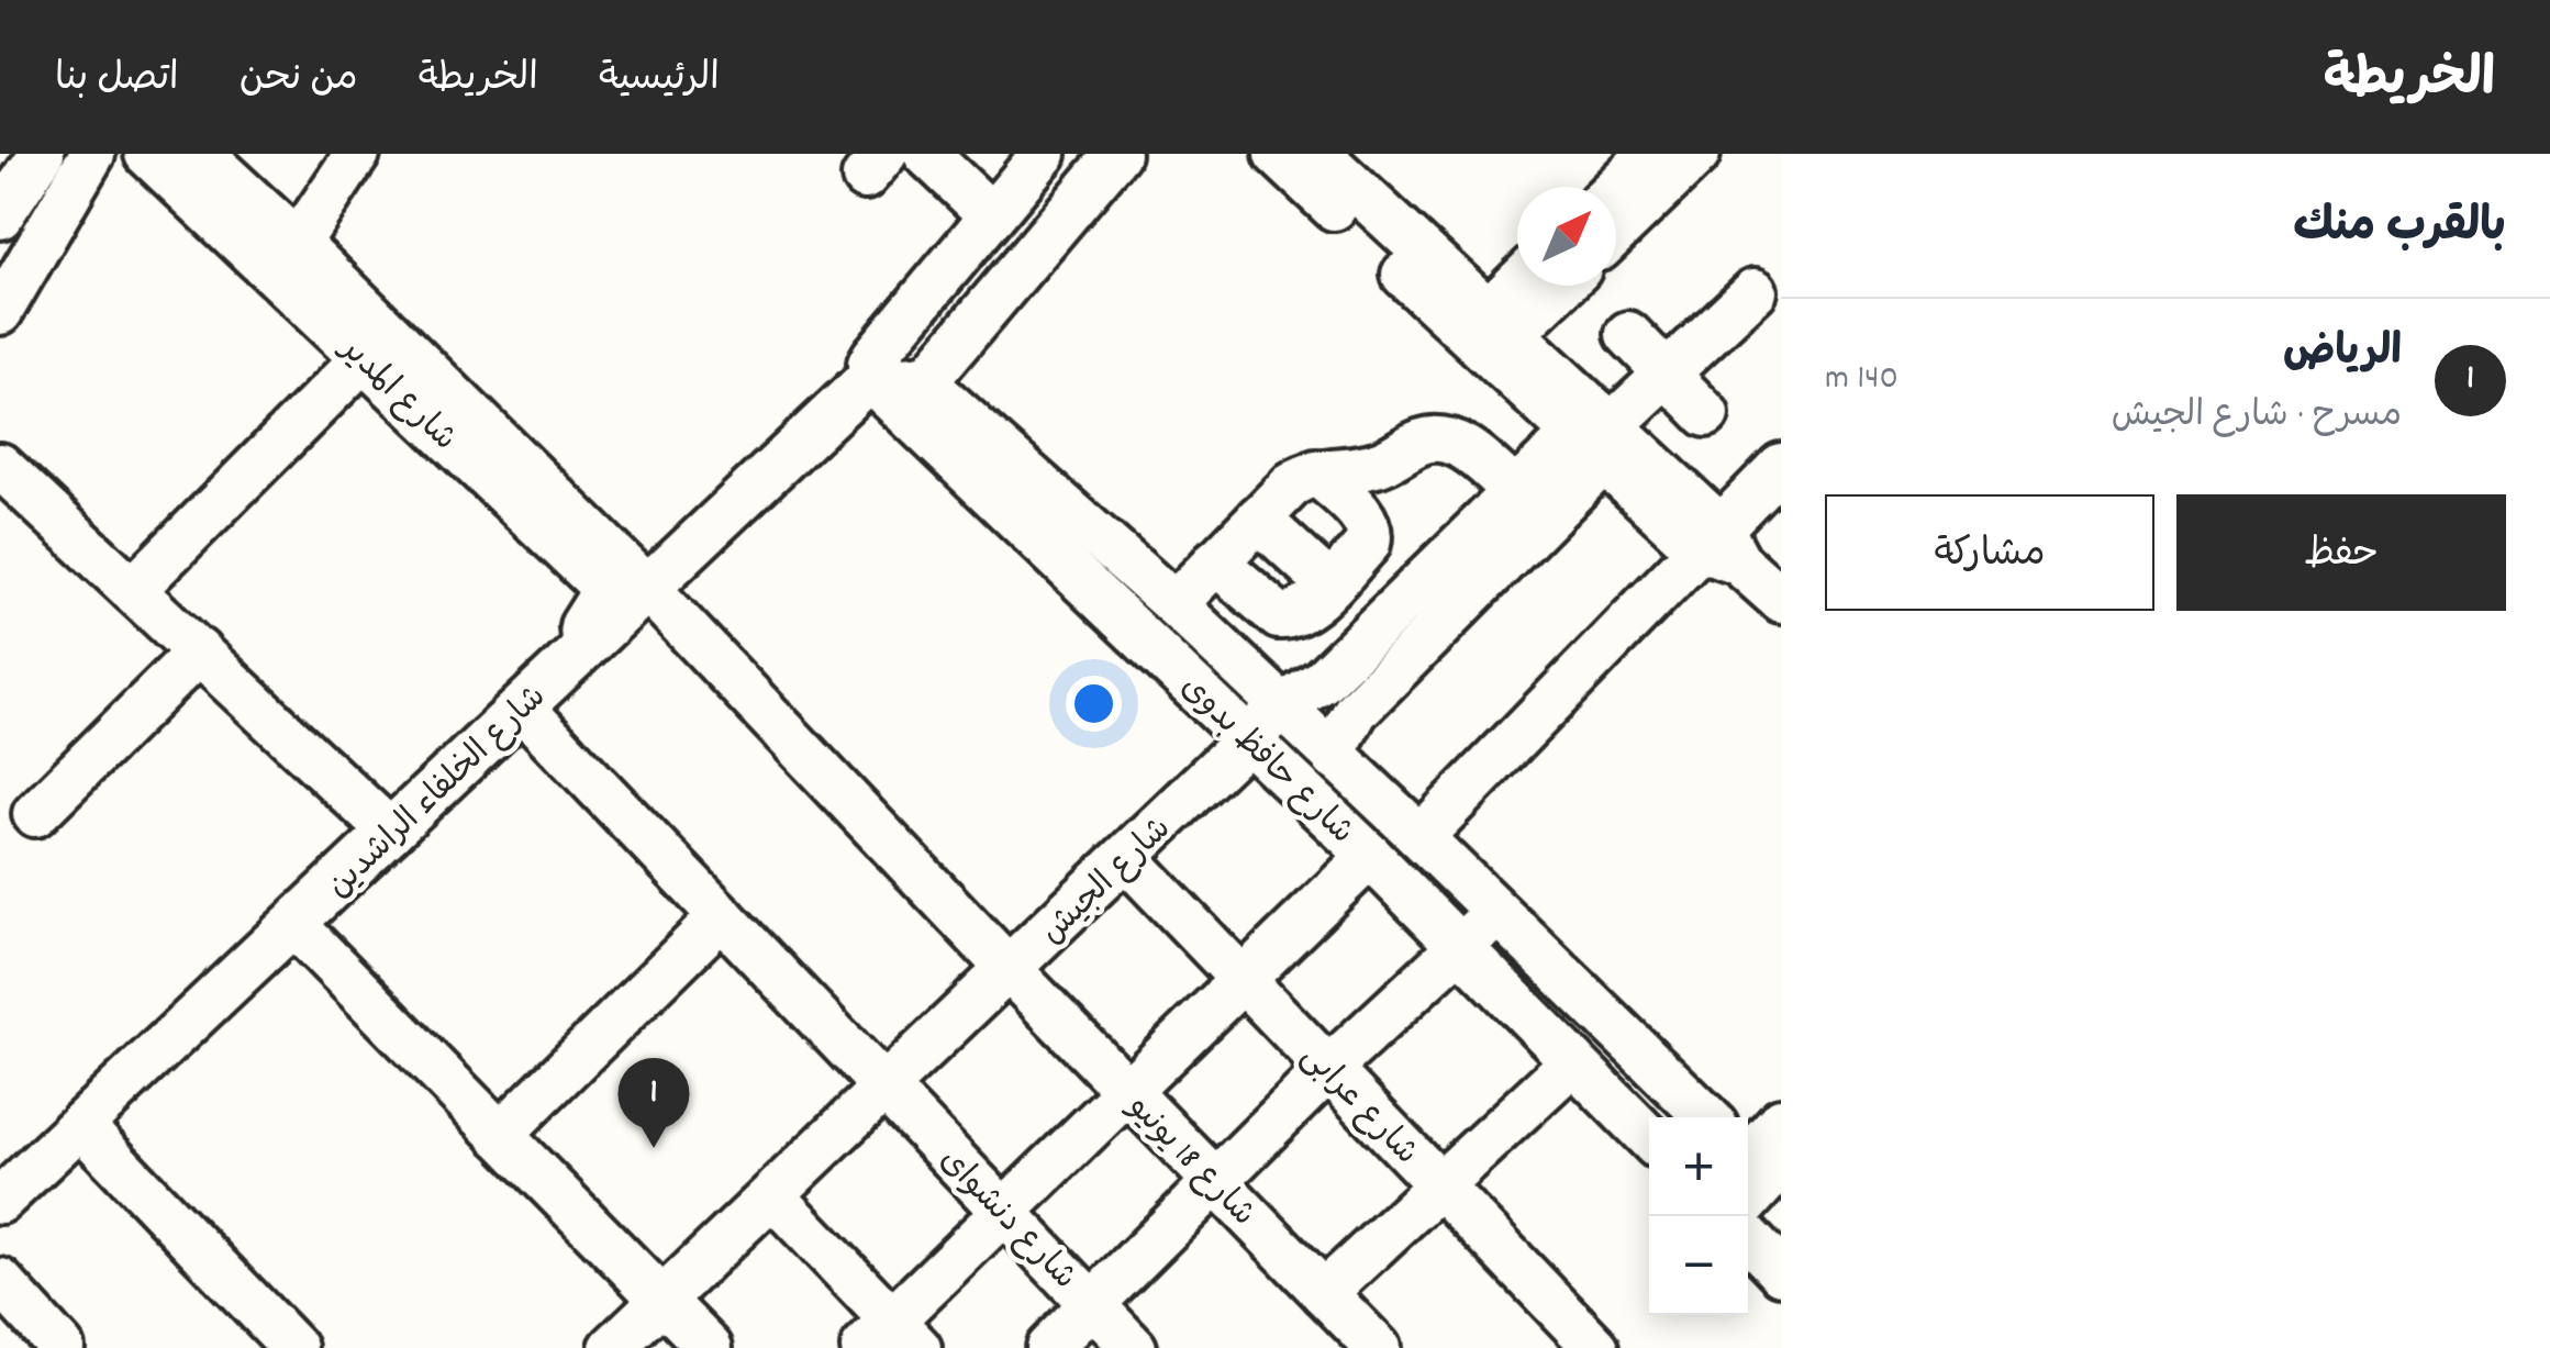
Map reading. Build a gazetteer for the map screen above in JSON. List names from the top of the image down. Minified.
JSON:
{"streets":{"street":["شارع المدير","شارع حافظ بدوى","شارع الخلفاء الراشدين","شارع الجيش","شارع عرابى","شارع 18 يونيو","شارع دنشواى"]},"crossings":[["شارع المدير","شارع الخلفاء الراشدين"],["شارع المدير","شارع الجيش"],["شارع المدير","شارع 18 يونيو"],["شارع حافظ بدوى","شارع الخلفاء الراشدين"],["شارع حافظ بدوى","شارع الجيش"],["شارع الخلفاء الراشدين","شارع دنشواى"],["شارع الجيش","شارع عرابى"],["شارع الجيش","شارع 18 يونيو"],["شارع الجيش","شارع دنشواى"]],"north":"top right","page":{"header":"الخريطة","nav":["الرئيسية","الخريطة","من نحن","اتصل بنا"],"heading":"بالقرب منك","list":[{"mark":"1","name":"الرياض","note":"مسرح · شارع الجيش","value":"140 m"}],"buttons":["حفظ","مشاركة"],"pins":"1","map_buttons":["+","−"]}}
